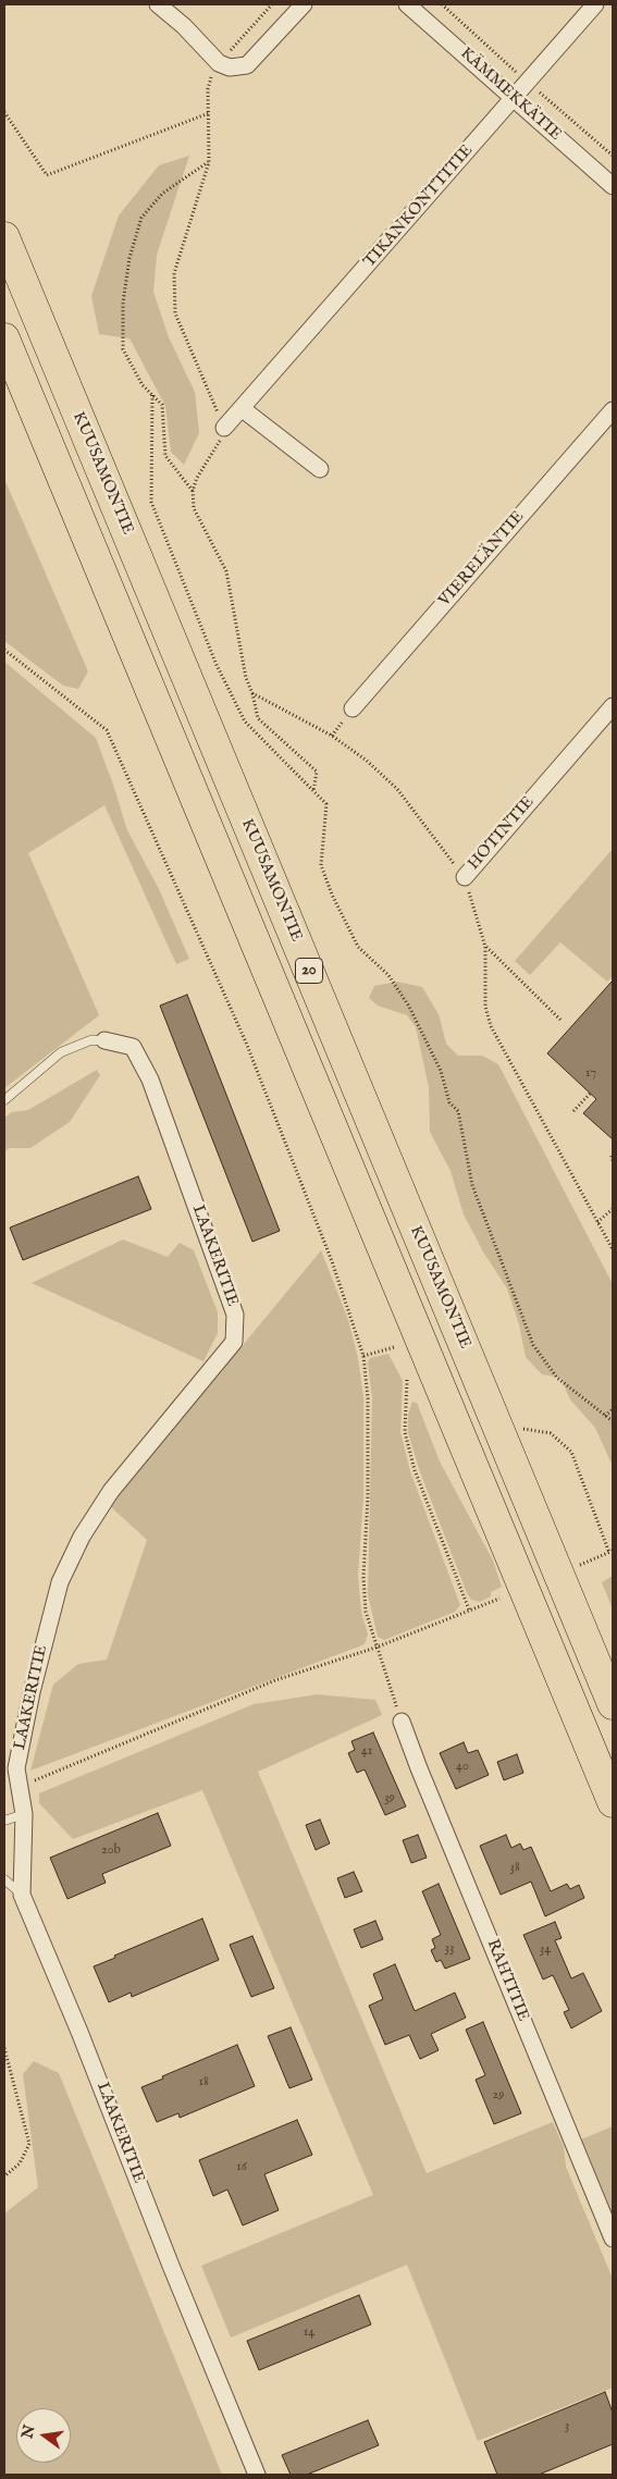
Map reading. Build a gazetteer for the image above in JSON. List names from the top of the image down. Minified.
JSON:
{"streets":{"highway":["KUUSAMONTIE","20"],"street":["KÄMMEKKÄTIE","TIKANKONTTITIE","VIERELÄNTIE","HOTINTIE","LAAKERITIE","RAHTITIE"]},"crossings":[["KÄMMEKKÄTIE","TIKANKONTTITIE"]],"house_numbers":["17","41","40","39","20b","38","33","34","18","29","16","14","3"],"north":"left"}
